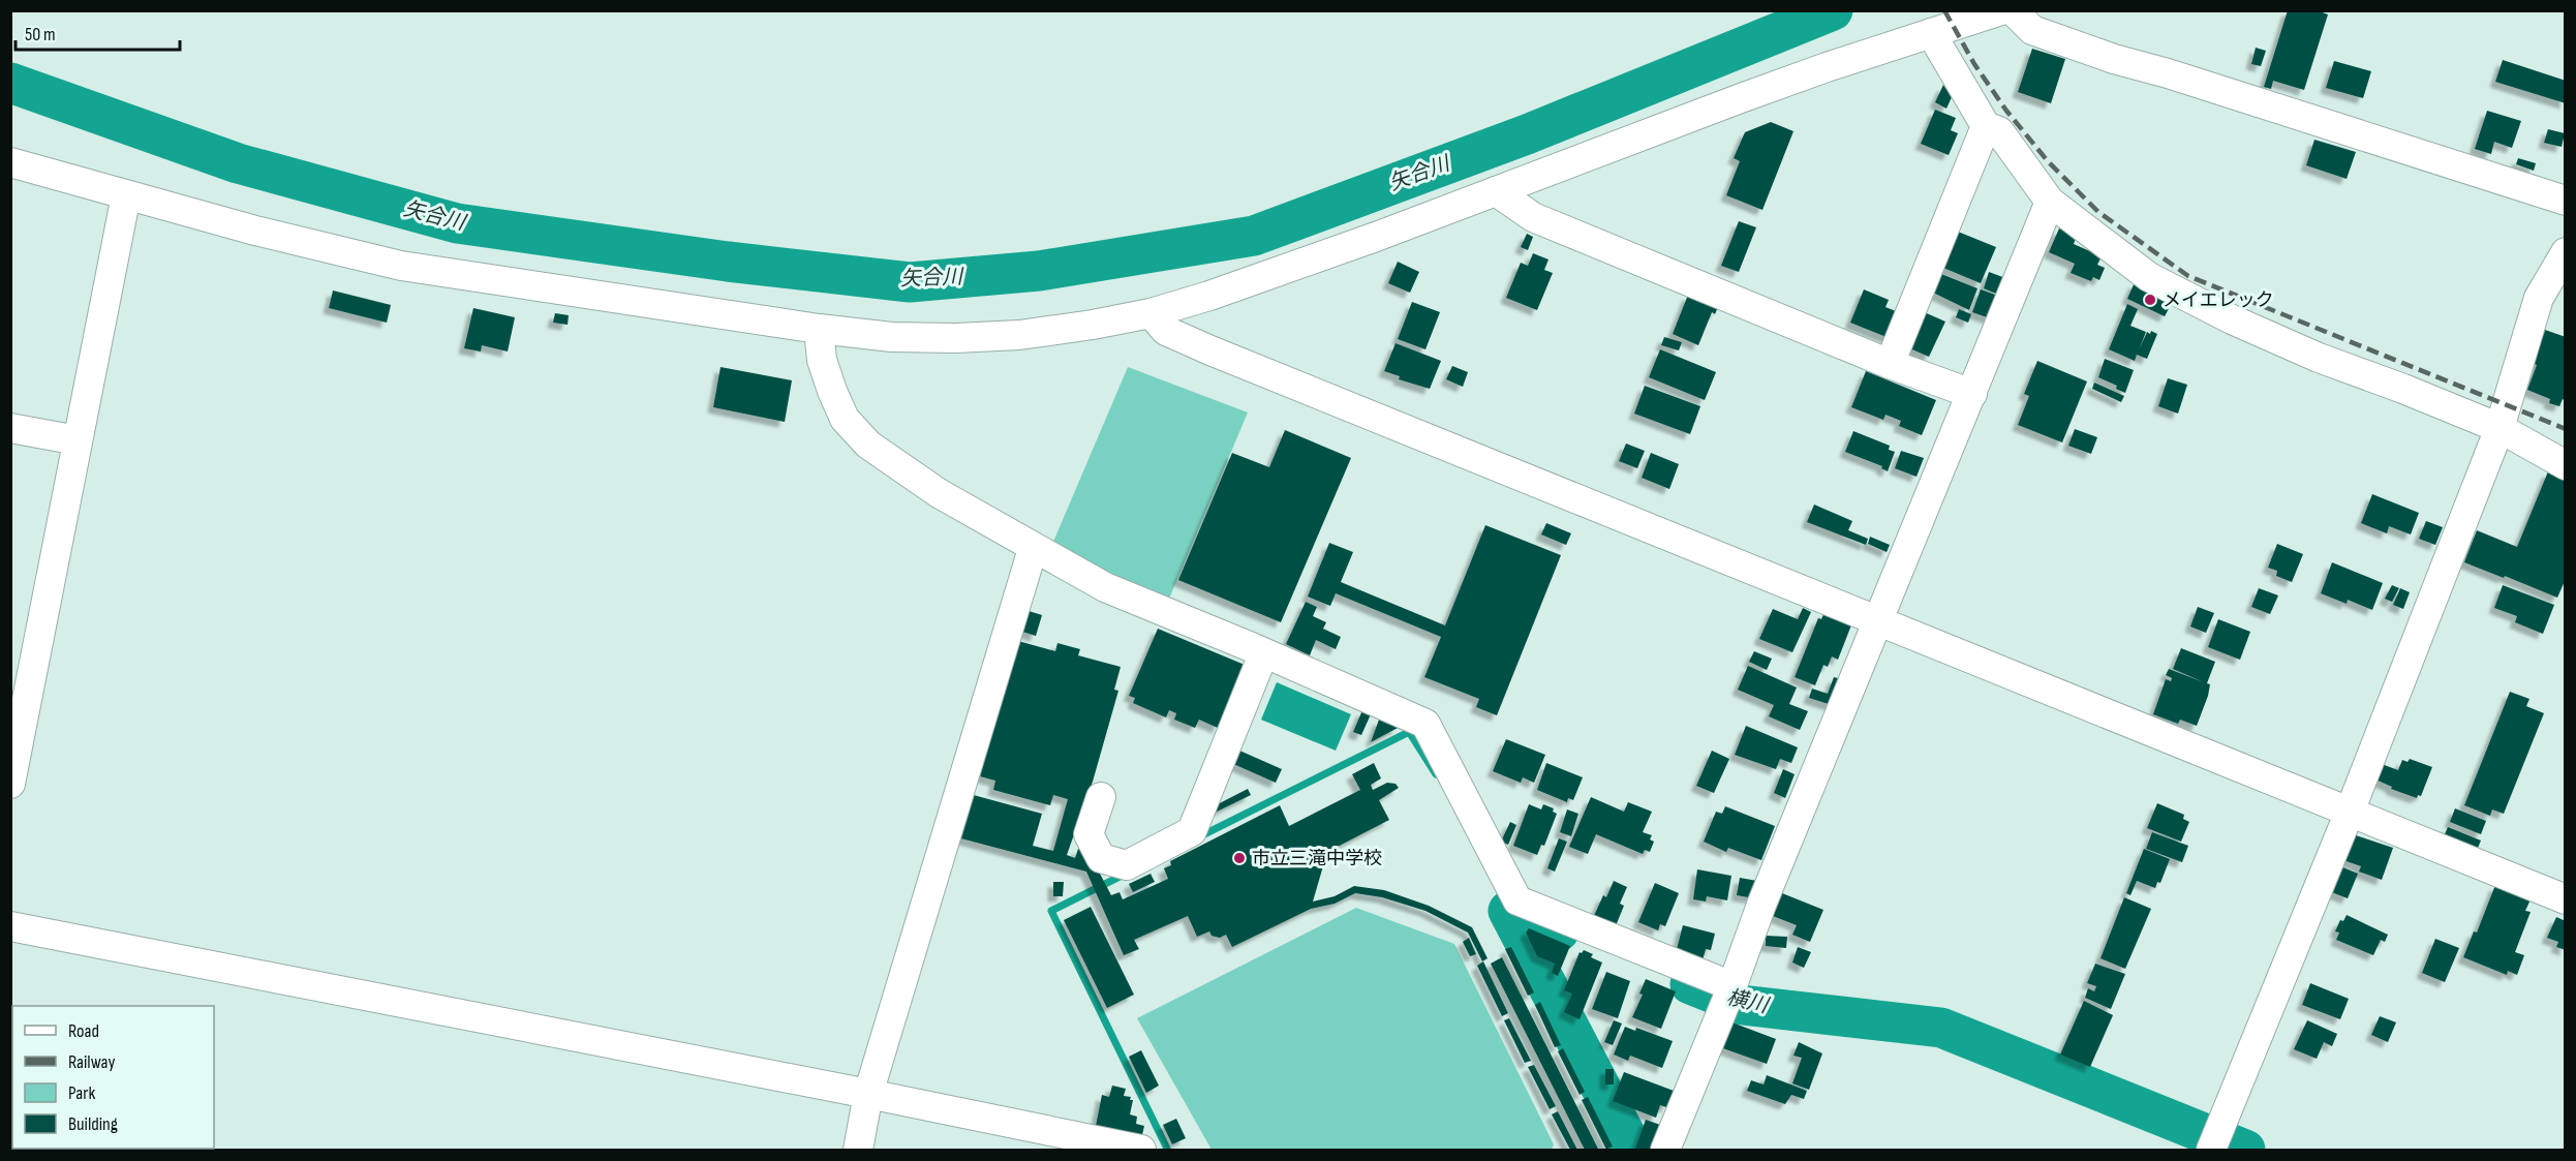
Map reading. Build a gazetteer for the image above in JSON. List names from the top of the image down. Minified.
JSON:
{"water":["矢合川","横川"],"places":["メイエレック","市立三滝中学校"],"legend":["Road","Railway","Park","Building"],"scale_bar":"50 m"}
